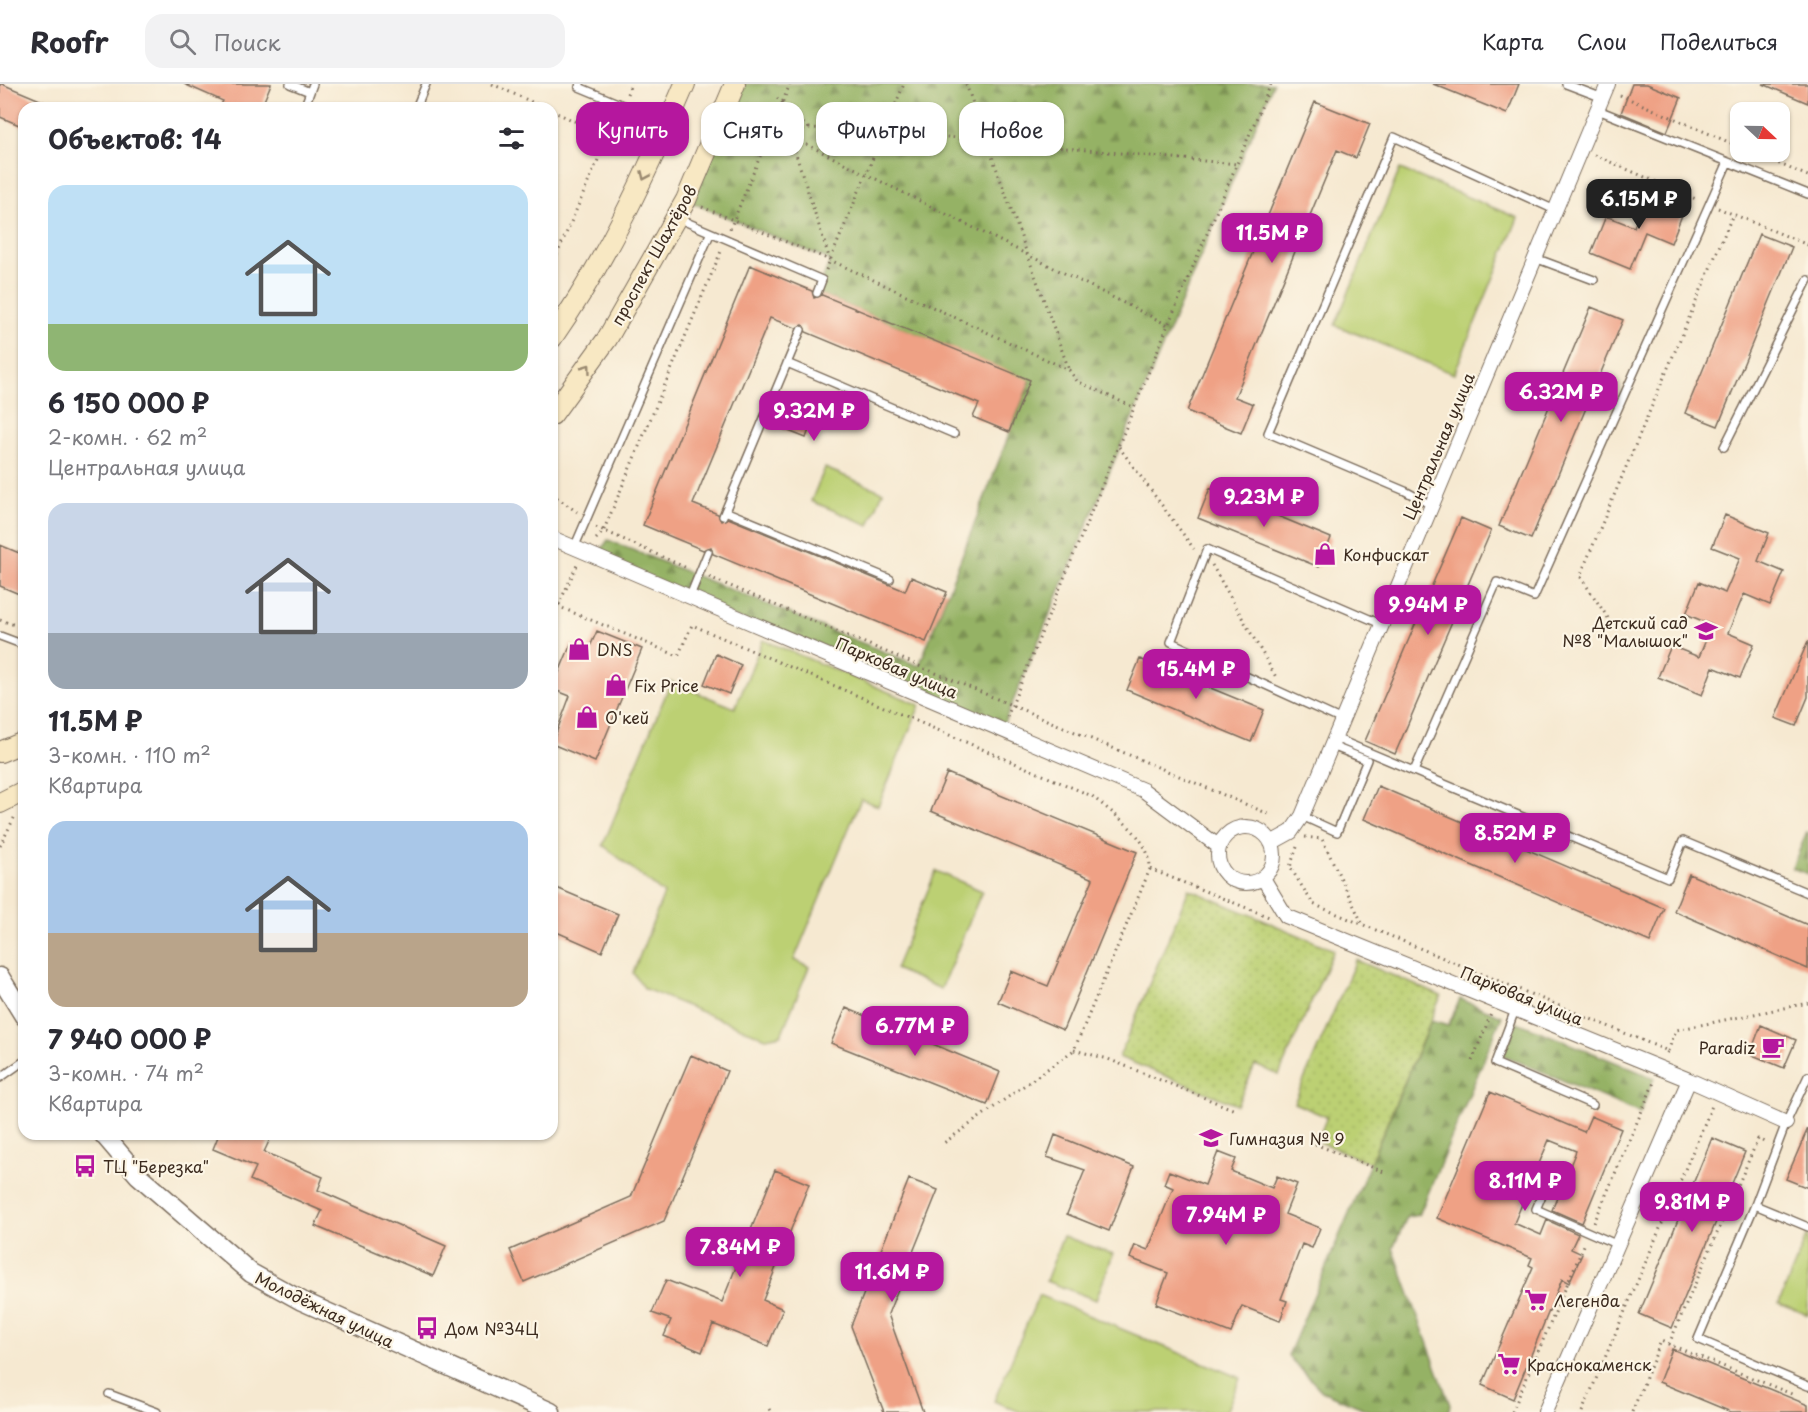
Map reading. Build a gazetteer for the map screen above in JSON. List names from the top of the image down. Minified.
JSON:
{"streets":{"main road":["проспект Шахтёров"],"street":["Центральная улица","Парковая улица","Молодёжная улица"]},"crossings":[["Центральная улица","Парковая улица"]],"places":{"shop":["Конфискат","DNS","Fix Price","О'кей"],"school or university":["Детский сад №8 \"Малышок\"","Гимназия № 9"],"cafe":["Paradiz"],"bus stop":["ТЦ \"Березка\"","Дом №34Ц"],"supermarket":["Легенда","Краснокаменск"]},"north":"right","page":{"header":"Roofr","search":"Поиск","nav":["Карта","Слои","Поделиться"],"chip":["Купить","Снять","Фильтры","Новое"],"heading":"Объектов: 14","list":[{"name":"6 150 000 ₽","note":"2-комн. · 62 m² · Центральная улица"},{"name":"11.5M ₽","note":"3-комн. · 110 m² · Квартира"},{"name":"7 940 000 ₽","note":"3-комн. · 74 m² · Квартира"}],"price":["6.15M ₽","11.5M ₽","6.32M ₽","9.32M ₽","9.23M ₽","9.94M ₽","15.4M ₽","8.52M ₽","6.77M ₽","8.11M ₽","9.81M ₽","7.94M ₽","7.84M ₽","11.6M ₽"]}}
